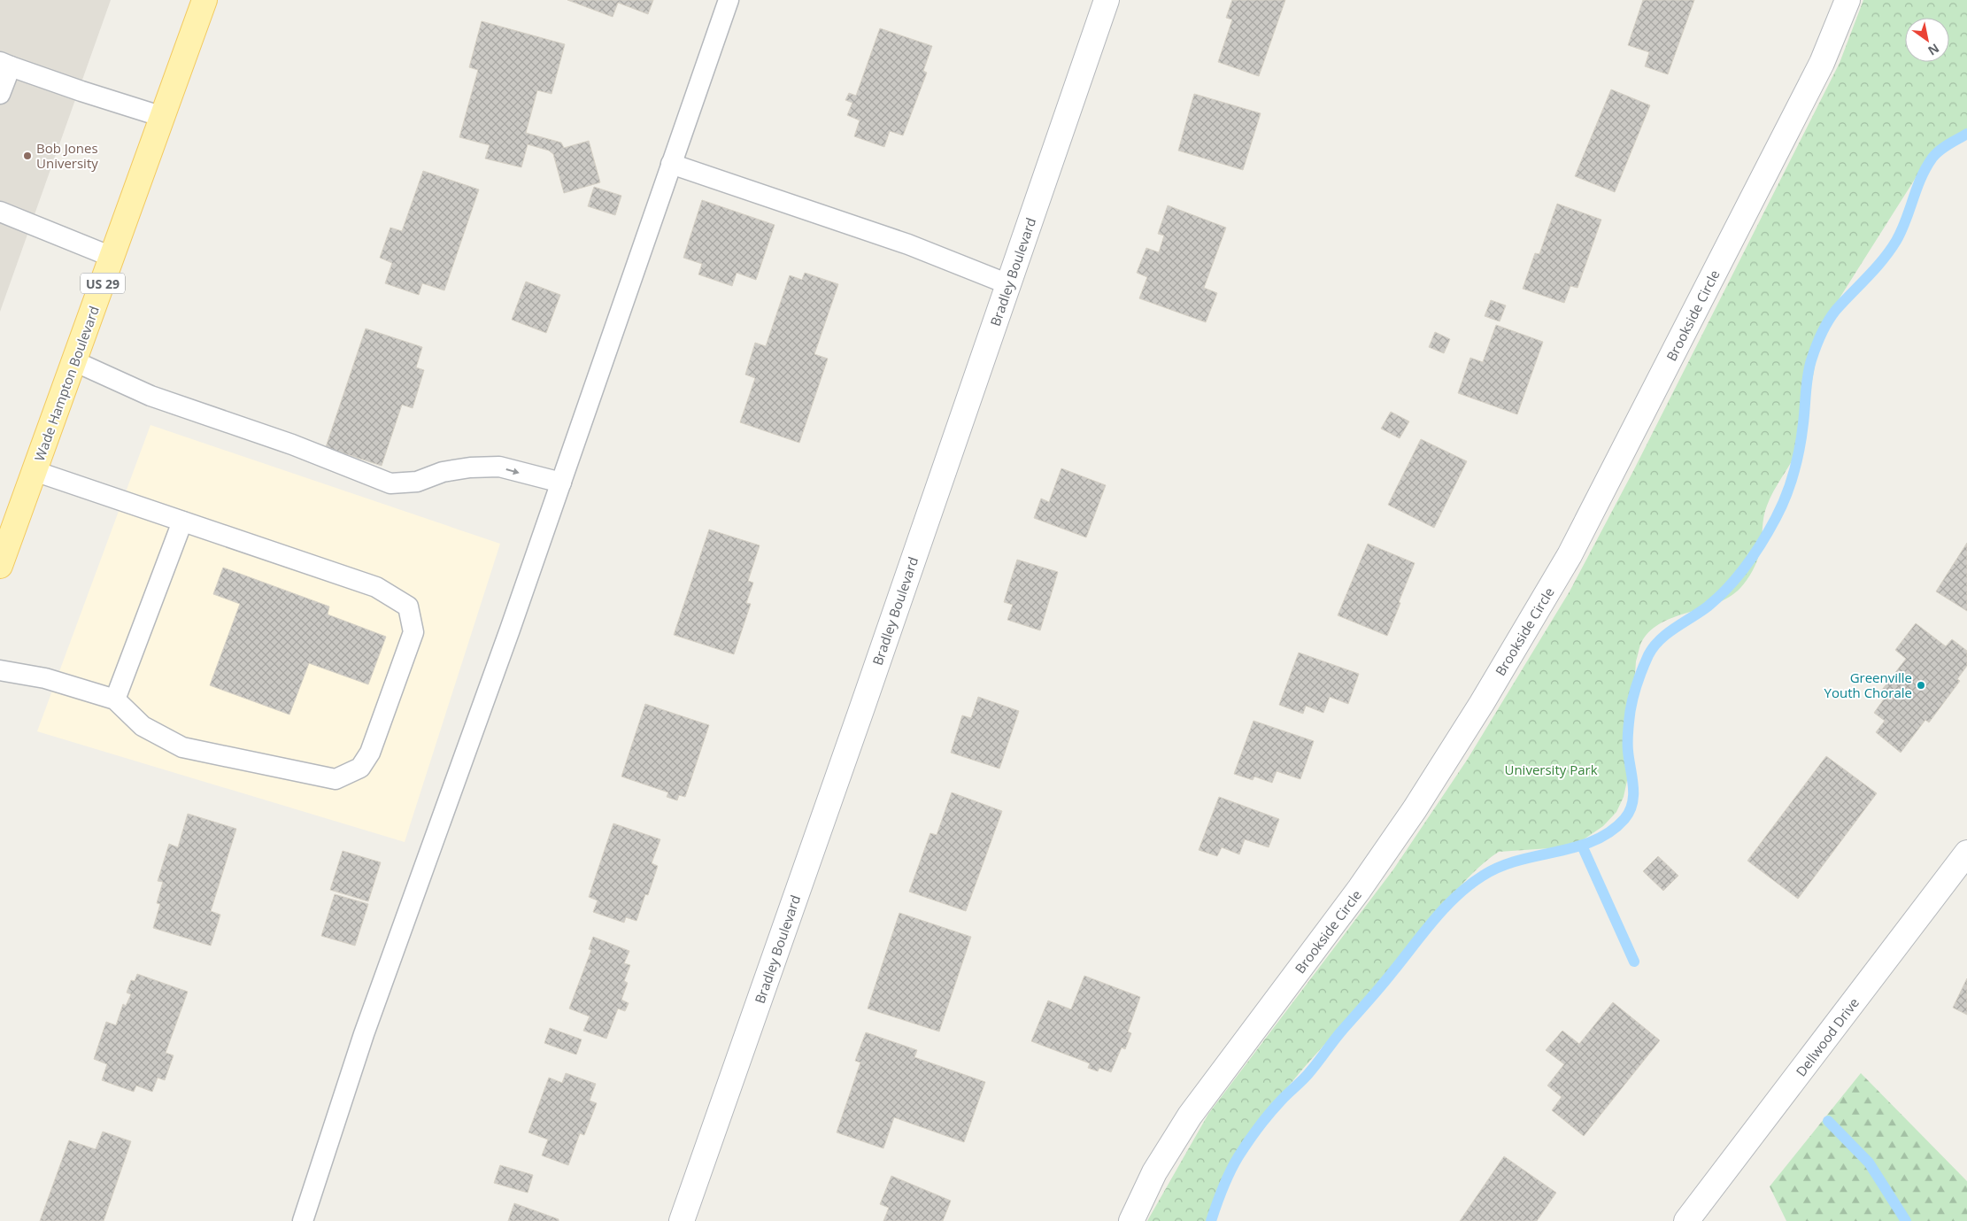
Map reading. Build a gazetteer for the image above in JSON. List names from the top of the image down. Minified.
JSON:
{"streets":{"main road":["US 29","Wade Hampton Boulevard"],"street":["Bradley Boulevard","Brookside Circle","Dellwood Drive"]},"parks":["University Park"],"places":["Bob Jones University","Greenville Youth Chorale"],"north":"bottom right"}
